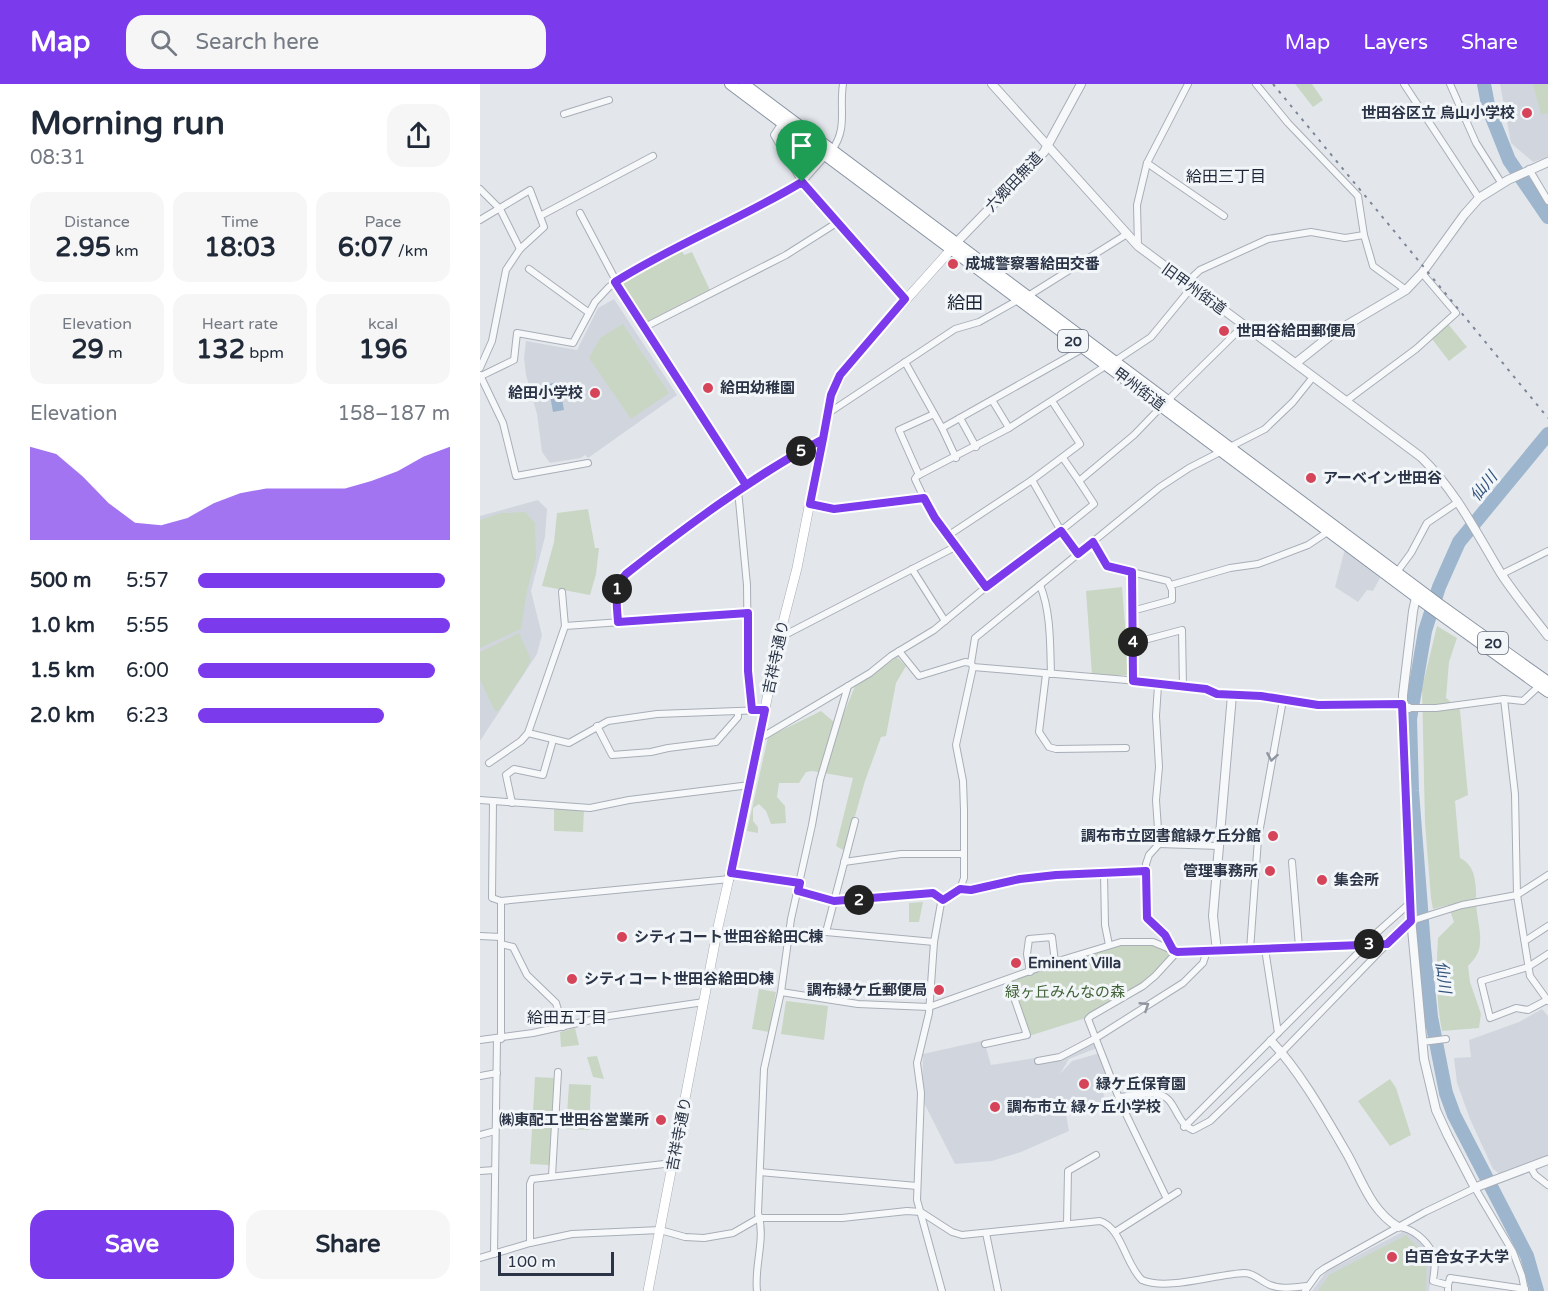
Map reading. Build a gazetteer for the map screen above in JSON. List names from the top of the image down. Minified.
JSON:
{"streets":{"highway":["20","甲州街道"],"main road":["吉祥寺通り"],"street":["六郷田無道","旧甲州街道"]},"crossings":[["六郷田無道","旧甲州街道"],["六郷田無道","甲州街道"],["六郷田無道","吉祥寺通り"],["甲州街道","吉祥寺通り"]],"districts":["給田三丁目","給田","給田五丁目"],"water":["仙川"],"parks":["緑ヶ丘みんなの森"],"places":["世田谷区立 烏山小学校","成城警察署給田交番","世田谷給田郵便局","給田幼稚園","給田小学校","アーベイン世田谷","調布市立図書館緑ケ丘分館","管理事務所","集会所","シティコート世田谷給田C棟","Eminent Villa","シティコート世田谷給田D棟","調布緑ケ丘郵便局","緑ケ丘保育園","調布市立 緑ヶ丘小学校","㈱東配工世田谷営業所","白百合女子大学"],"scale_bar":"100 m","page":{"header":"Map","search":"Search here","nav":["Map","Layers","Share"],"heading":["Morning run","08:31"],"stats":[["Distance","2.95 km"],["Time","18:03"],["Pace","6:07 /km"],["Elevation","29 m"],["Heart rate","132 bpm"],["kcal","196"]],"chart":["Elevation","158–187 m"],"pins":["5","1","4","2","3"],"list":[{"name":"500 m","note":"5:57"},{"name":"1.0 km","note":"5:55"},{"name":"1.5 km","note":"6:00"},{"name":"2.0 km","note":"6:23"}],"buttons":["Save","Share"],"scale":"100 m"}}
